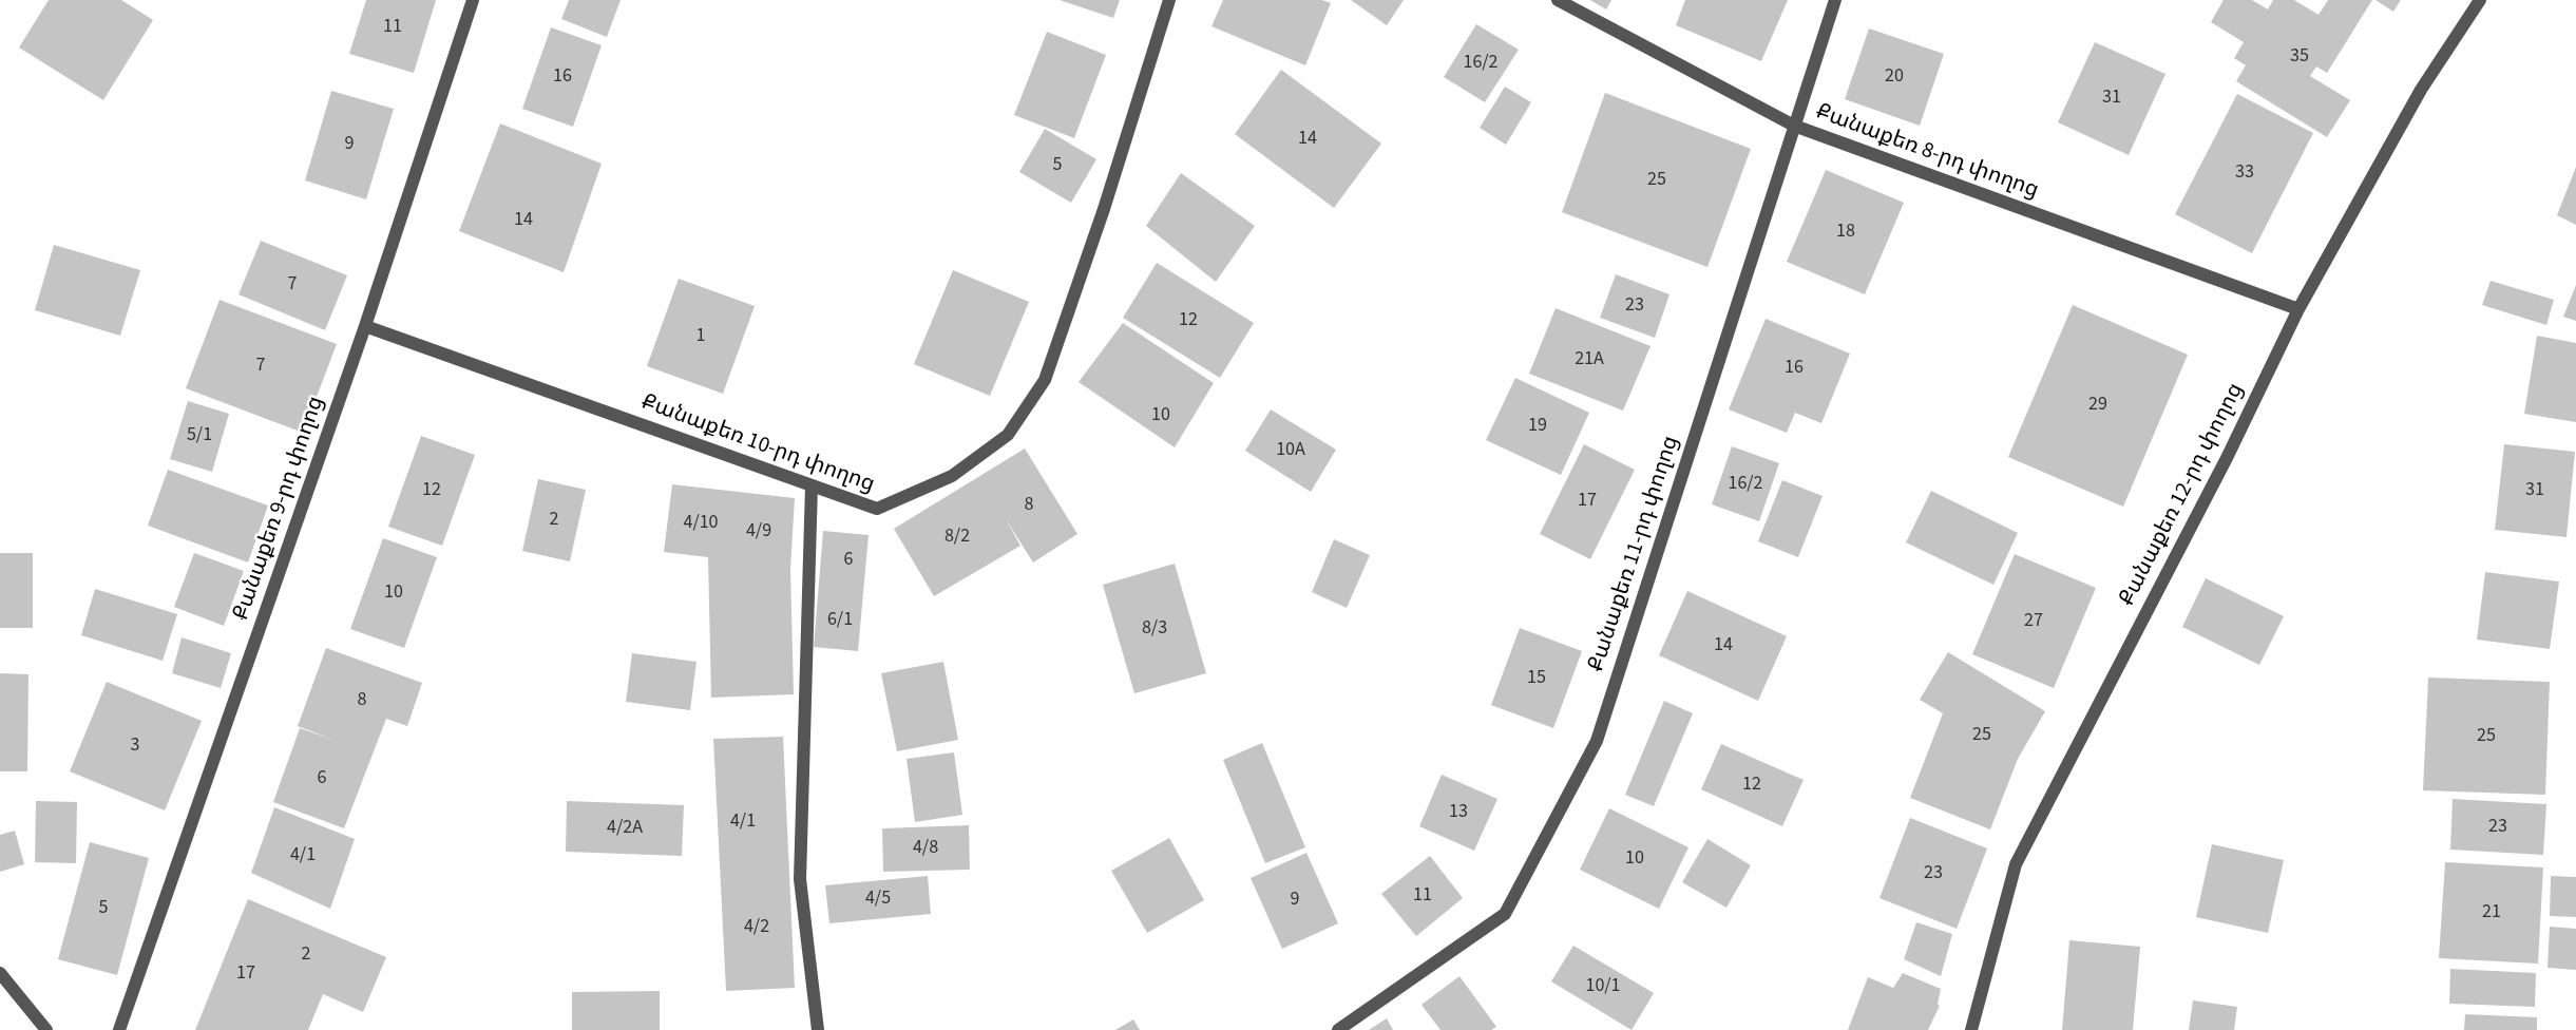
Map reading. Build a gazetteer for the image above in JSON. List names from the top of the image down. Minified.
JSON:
{"streets":{"street":["Քանաքեռ 8-րդ փողոց","Քանաքեռ 10-րդ փողոց","Քանաքեռ 12-րդ փողոց","Քանաքեռ 9-րդ փողոց","Քանաքեռ 11-րդ փողոց"]},"crossings":[["Քանաքեռ 8-րդ փողոց","Քանաքեռ 12-րդ փողոց"],["Քանաքեռ 8-րդ փողոց","Քանաքեռ 11-րդ փողոց"],["Քանաքեռ 10-րդ փողոց","Քանաքեռ 9-րդ փողոց"]],"house_numbers":["11","35","16/2","16","20","31","14","9","5","33","25","14","18","7","23","12","1","21А","7","16","29","10","19","5/1","10А","16/2","12","31","17","8","2","4/10","4/9","8/2","6","10","6/1","27","8/3","14","15","8","25","25","3","6","12","13","4/1","23","4/2А","4/8","4/1","10","23","11","4/5","9","5","21","4/2","2","17","10/1"]}
